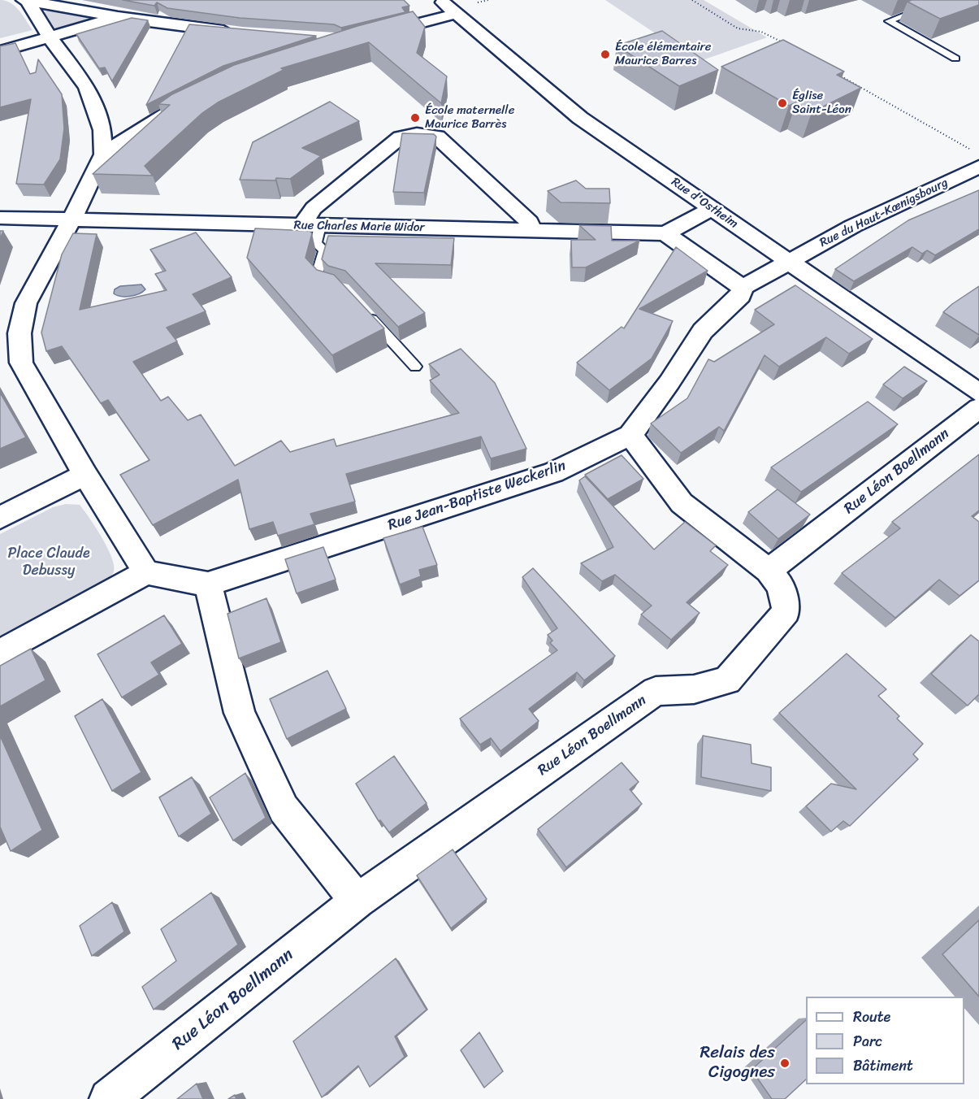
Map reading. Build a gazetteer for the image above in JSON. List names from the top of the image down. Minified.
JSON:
{"streets":{"street":["Rue d'Ostheim","Rue du Haut-Kœnigsbourg","Rue Charles Marie Widor","Rue Léon Boellmann","Rue Jean-Baptiste Weckerlin"]},"crossings":[["Rue d'Ostheim","Rue du Haut-Kœnigsbourg"],["Rue d'Ostheim","Rue Charles Marie Widor"],["Rue d'Ostheim","Rue Jean-Baptiste Weckerlin"],["Rue du Haut-Kœnigsbourg","Rue Jean-Baptiste Weckerlin"],["Rue Léon Boellmann","Rue Jean-Baptiste Weckerlin"]],"parks":["Place Claude Debussy"],"places":["École élémentaire Maurice Barres","Église Saint-Léon","École maternelle Maurice Barrès","Relais des Cigognes"],"legend":["Route","Parc","Bâtiment"]}
